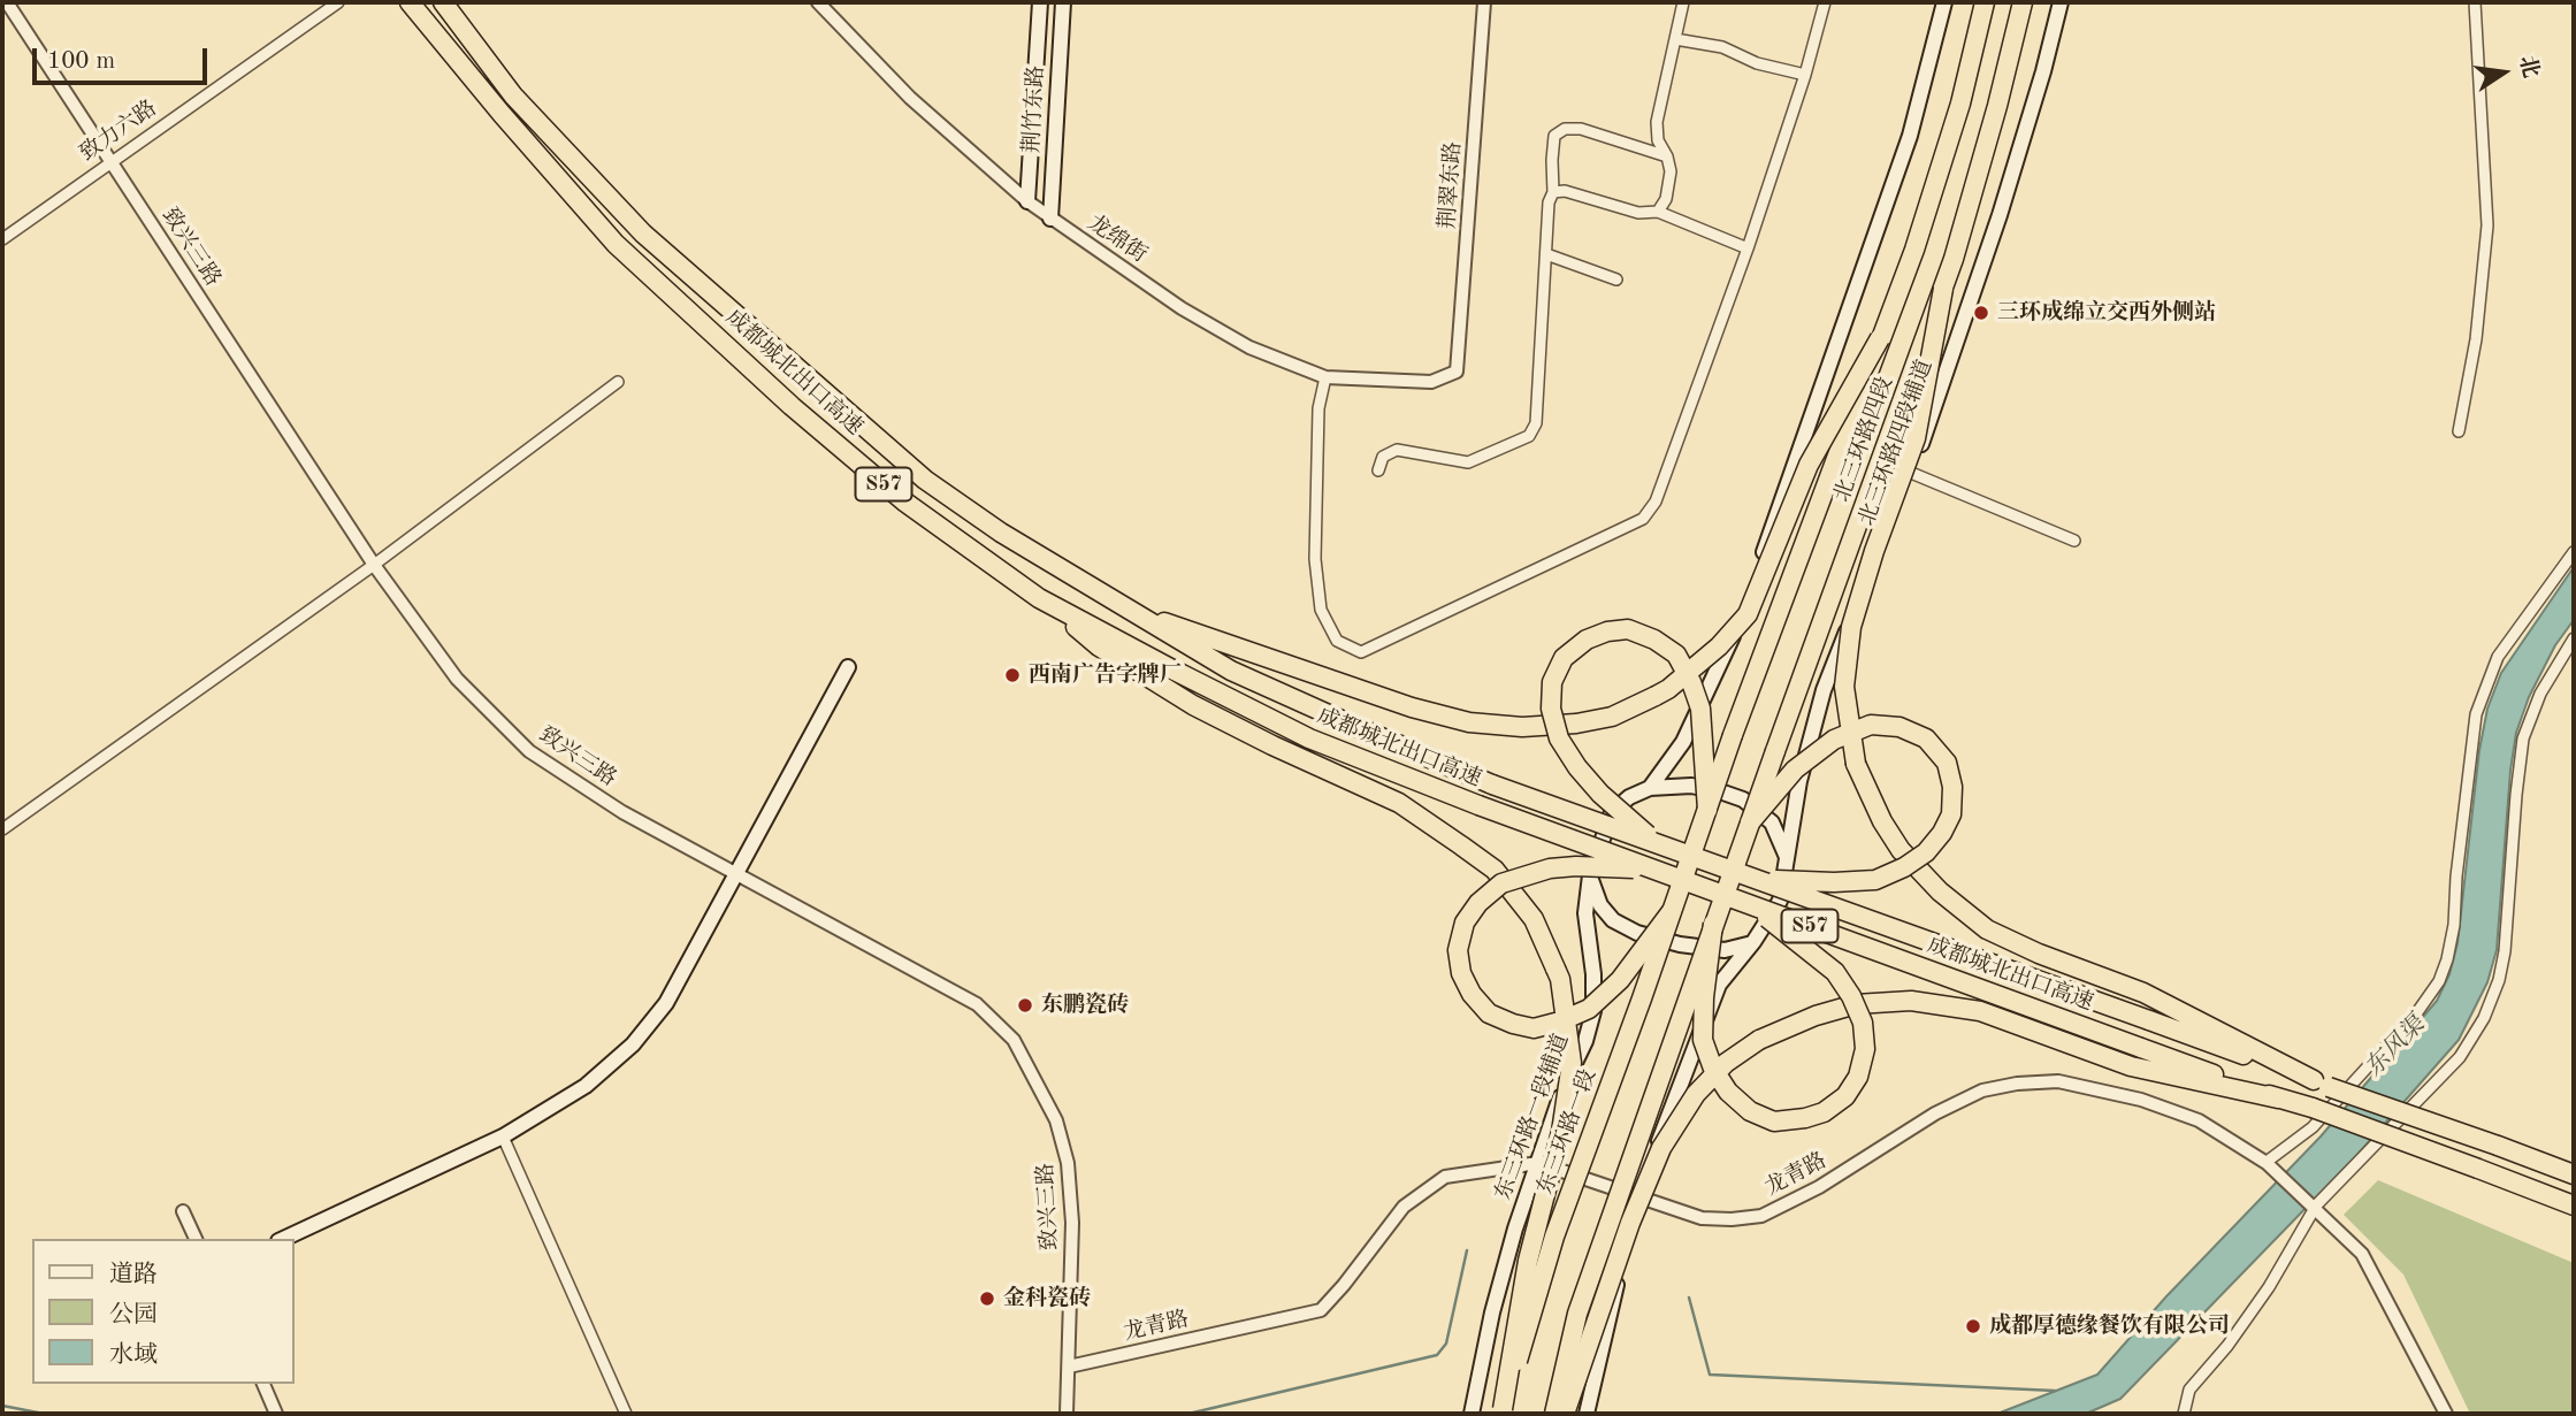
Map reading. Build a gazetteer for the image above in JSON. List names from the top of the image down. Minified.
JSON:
{"streets":{"highway":["成都城北出口高速","北三环路四段","S57","东三环路一段"],"main road":["荆竹东路","北三环路四段辅道","东三环路一段辅道"],"street":["致力六路","荆翠东路","龙绵街","致兴三路","龙青路"]},"crossings":[["荆竹东路","龙绵街"],["致力六路","致兴三路"],["荆翠东路","龙绵街"],["致兴三路","龙青路"],["北三环路四段","东三环路一段"],["北三环路四段辅道","东三环路一段辅道"],["东三环路一段辅道","龙青路"]],"water":["东风渠"],"places":["三环成绵立交西外侧站","西南广告字牌厂","东鹏瓷砖","金科瓷砖","成都厚德缘餐饮有限公司"],"legend":["道路","公园","水域"],"scale_bar":"100 m","north":"right"}
